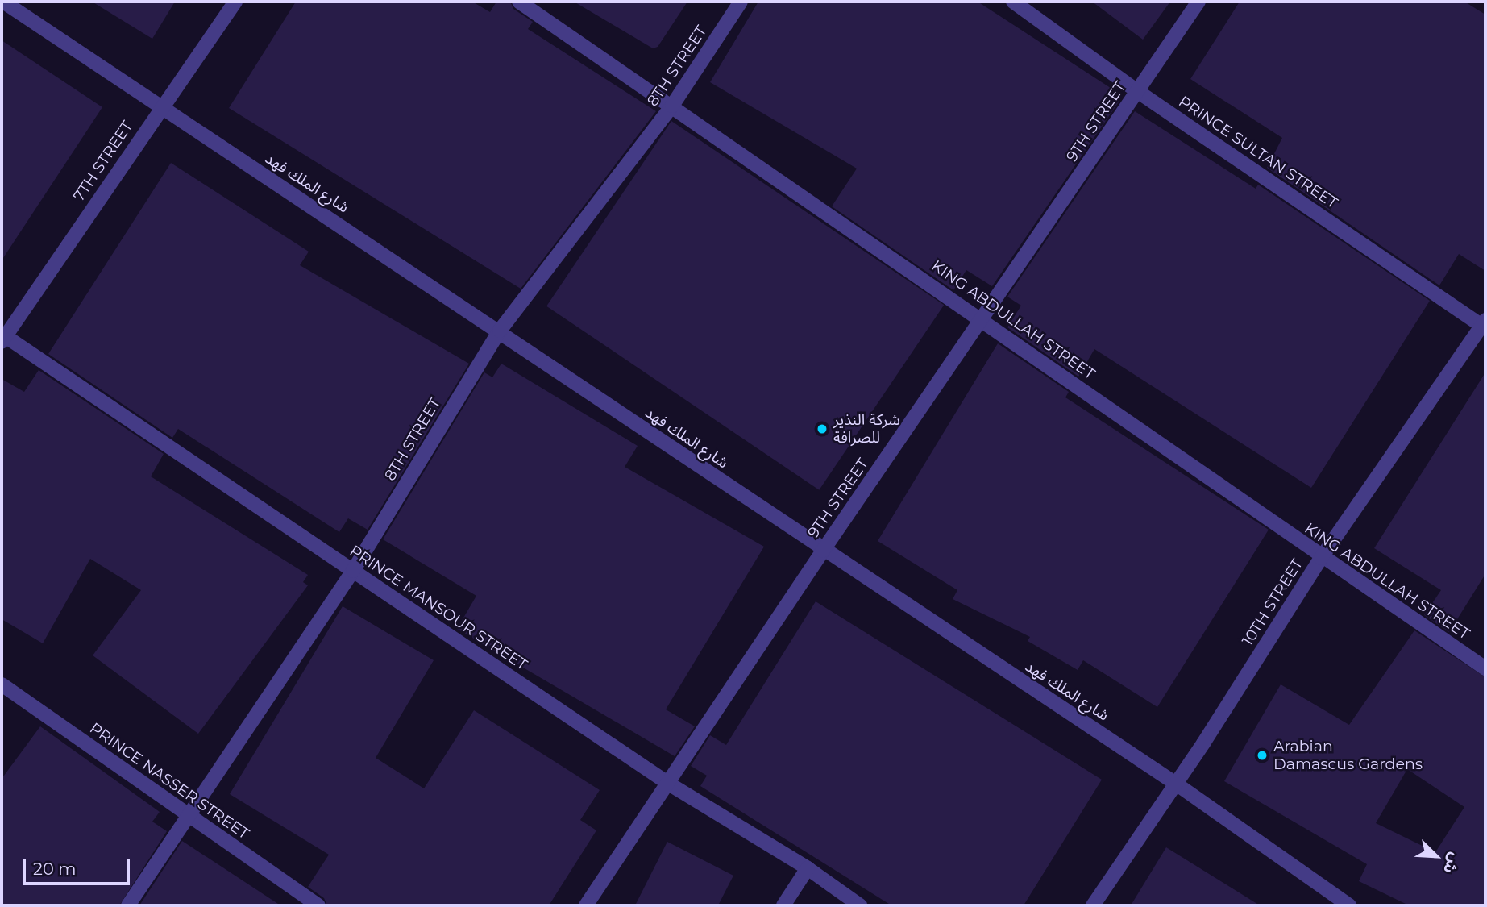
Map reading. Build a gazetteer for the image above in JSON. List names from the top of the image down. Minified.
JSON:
{"streets":{"street":["8TH STREET","9TH STREET","PRINCE SULTAN STREET","7TH STREET","شارع الملك فهد","KING ABDULLAH STREET","10TH STREET","PRINCE MANSOUR STREET","PRINCE NASSER STREET"]},"crossings":[["8TH STREET","شارع الملك فهد"],["8TH STREET","KING ABDULLAH STREET"],["8TH STREET","PRINCE MANSOUR STREET"],["8TH STREET","PRINCE NASSER STREET"],["9TH STREET","PRINCE SULTAN STREET"],["9TH STREET","شارع الملك فهد"],["9TH STREET","KING ABDULLAH STREET"],["9TH STREET","PRINCE MANSOUR STREET"],["PRINCE SULTAN STREET","10TH STREET"],["7TH STREET","شارع الملك فهد"],["7TH STREET","PRINCE MANSOUR STREET"],["شارع الملك فهد","10TH STREET"],["KING ABDULLAH STREET","10TH STREET"]],"places":["شركة النذير للصرافة","Arabian Damascus Gardens"],"scale_bar":"20 m","north":"bottom right"}
